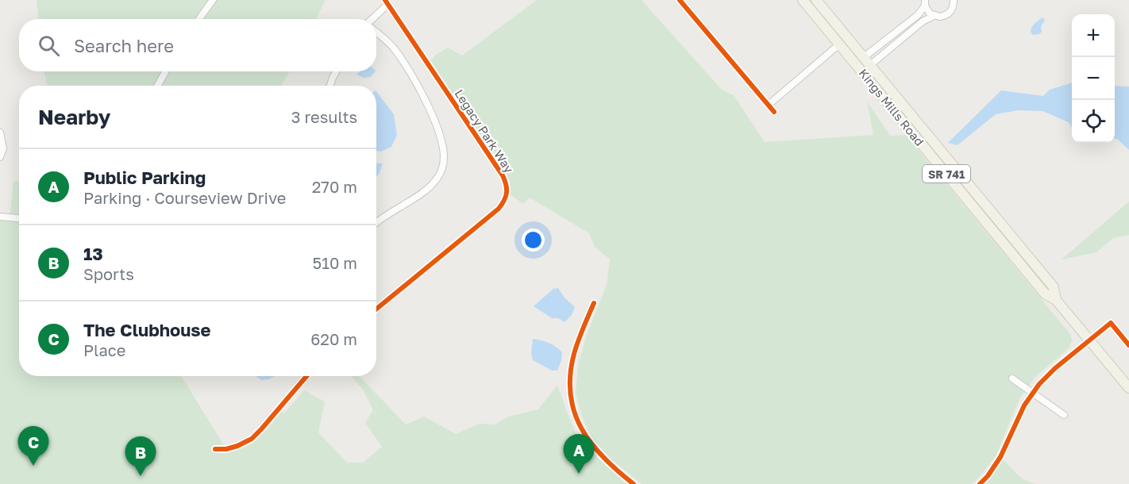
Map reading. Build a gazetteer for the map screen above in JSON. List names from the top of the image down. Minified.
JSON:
{"streets":{"main road":["Kings Mills Road","SR 741"],"street":["Legacy Park Way"]},"page":{"map_buttons":["+","−"],"search":"Search here","heading":["Nearby","3 results"],"list":[{"mark":"A","name":"Public Parking","note":"Parking · Courseview Drive","value":"270 m"},{"mark":"B","name":"13","note":"Sports","value":"510 m"},{"mark":"C","name":"The Clubhouse","note":"Place","value":"620 m"}],"pins":["C","A","B"]}}
